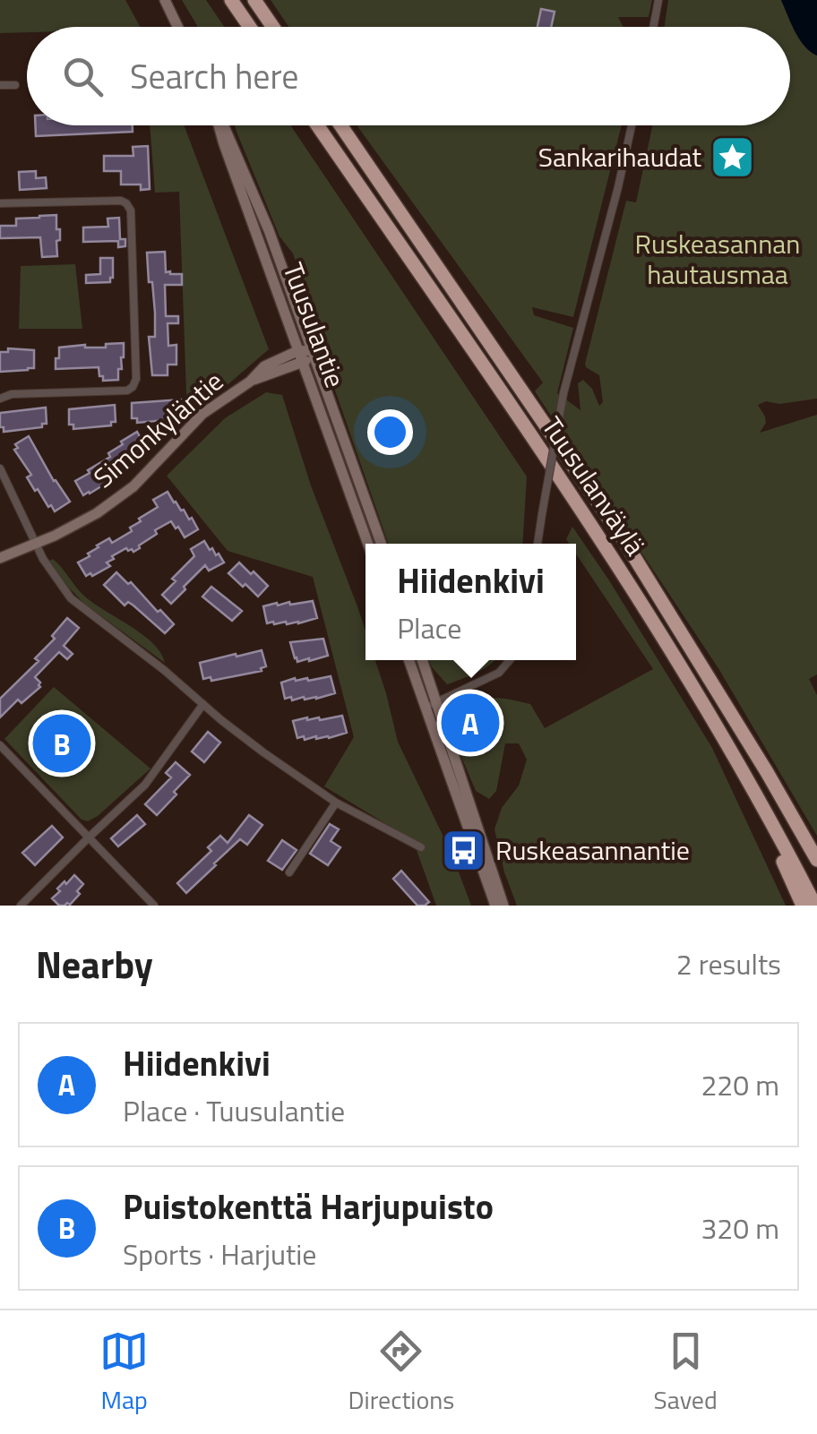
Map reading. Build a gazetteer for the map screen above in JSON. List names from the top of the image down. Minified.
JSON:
{"streets":{"highway":["Tuusulanväylä"],"main road":["Tuusulantie","Simonkyläntie"]},"crossings":[["Tuusulantie","Simonkyläntie"]],"parks":["Ruskeasannan hautausmaa"],"places":{"place":["Sankarihaudat"],"bus stop":["Ruskeasannantie"]},"page":{"search":"Search here","popup":["Hiidenkivi","Place"],"pins":["A","B"],"heading":["Nearby","2 results"],"list":[{"mark":"A","name":"Hiidenkivi","note":"Place · Tuusulantie","value":"220 m"},{"mark":"B","name":"Puistokenttä Harjupuisto","note":"Sports · Harjutie","value":"320 m"}],"nav":["Map","Directions","Saved"]}}
